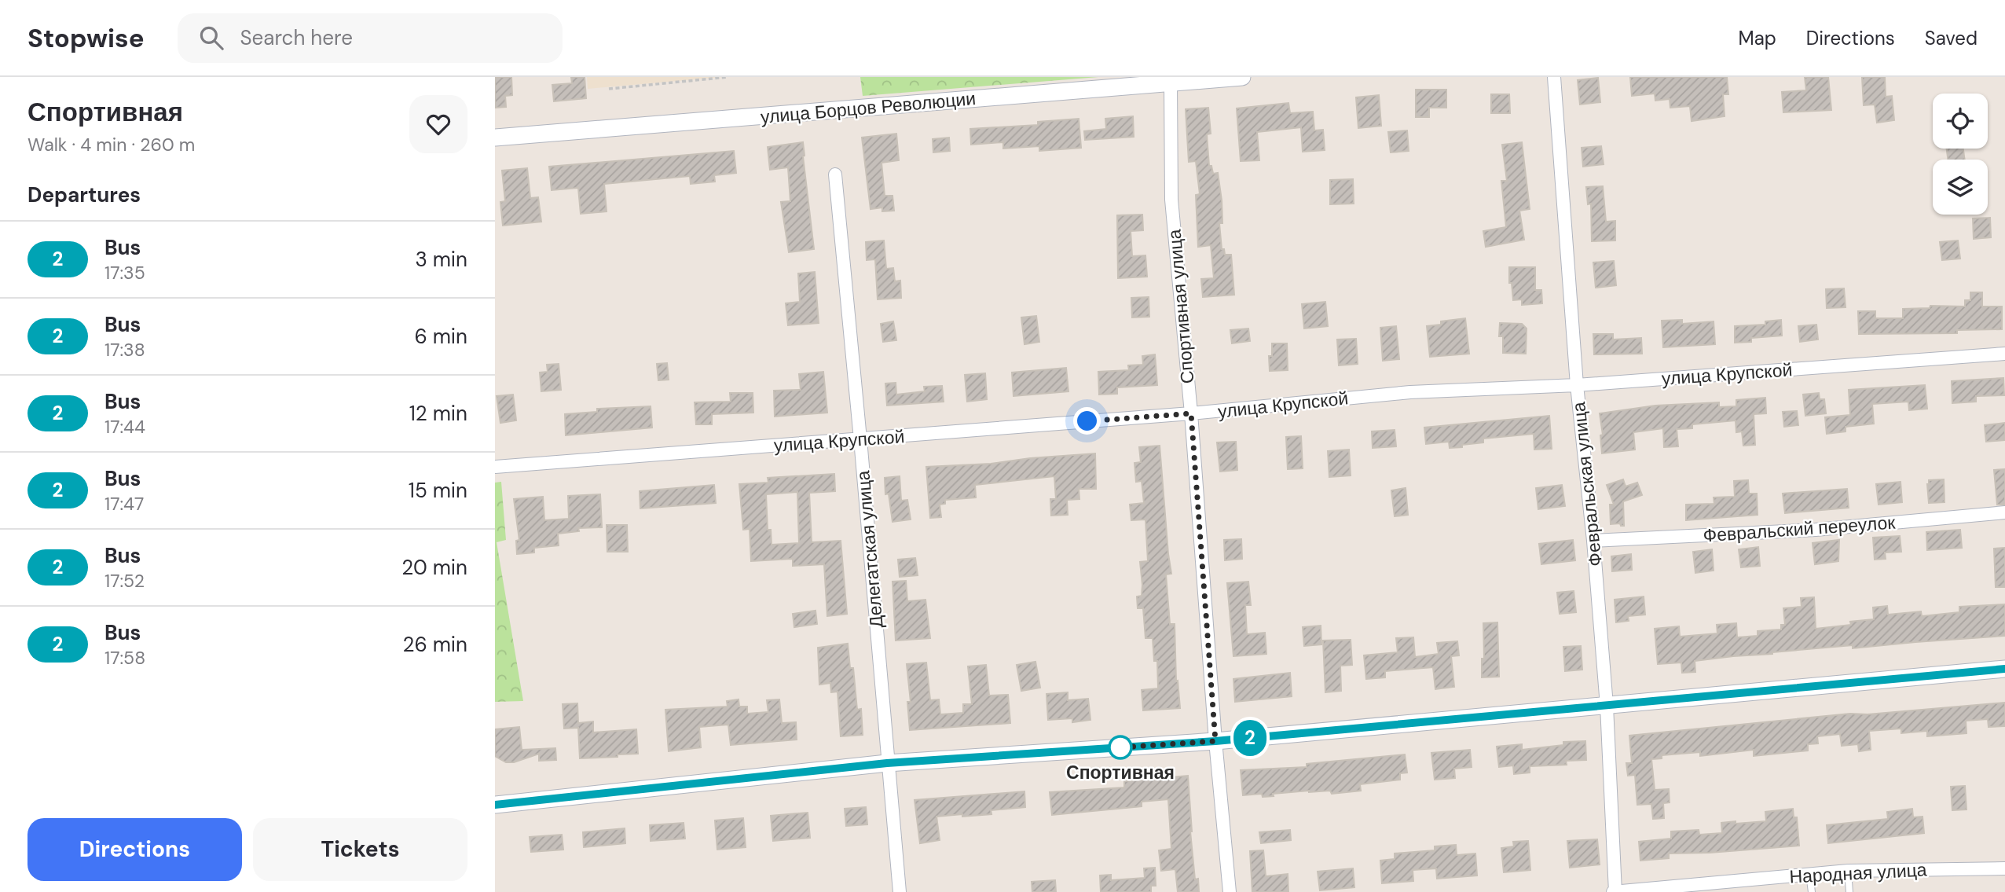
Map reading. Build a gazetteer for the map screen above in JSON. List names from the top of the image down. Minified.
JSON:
{"streets":{"street":["улица Борцов Революции","Спортивная улица","улица Крупской","Февральская улица","Февральский переулок","Делегатская улица","Народная улица"]},"crossings":[["улица Борцов Революции","Спортивная улица"],["Спортивная улица","улица Крупской"],["улица Крупской","Февральская улица"],["улица Крупской","Делегатская улица"],["Февральская улица","Февральский переулок"],["Февральская улица","Народная улица"]],"places":["Спортивная"],"lines":["bus line 2"],"page":{"header":"Stopwise","search":"Search here","nav":["Map","Directions","Saved"],"heading":[["Спортивная","Walk · 4 min · 260 m"],"Departures"],"on_map":"2","list":[{"mark":"2","name":"Bus","note":"17:35","value":"3 min"},{"mark":"2","name":"Bus","note":"17:38","value":"6 min"},{"mark":"2","name":"Bus","note":"17:44","value":"12 min"},{"mark":"2","name":"Bus","note":"17:47","value":"15 min"},{"mark":"2","name":"Bus","note":"17:52","value":"20 min"},{"mark":"2","name":"Bus","note":"17:58","value":"26 min"}],"buttons":["Directions","Tickets"]}}
